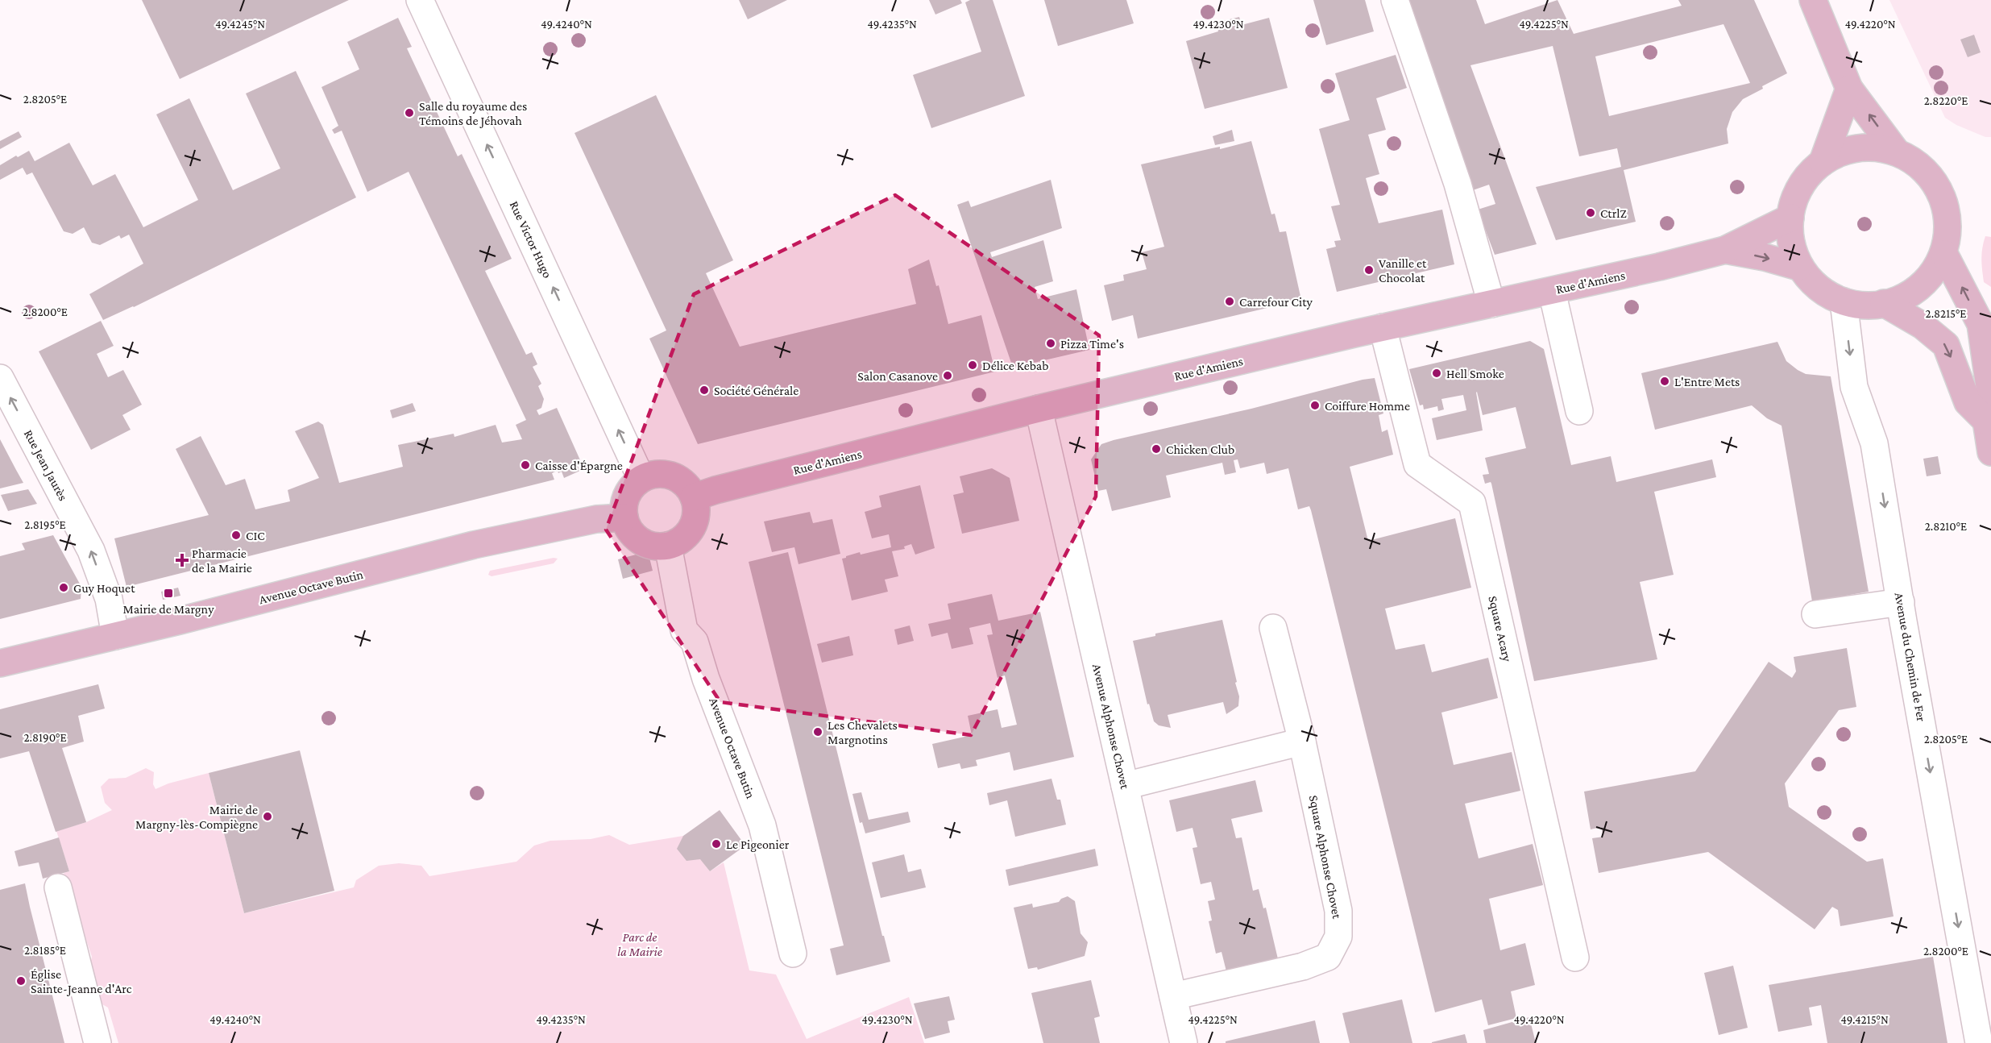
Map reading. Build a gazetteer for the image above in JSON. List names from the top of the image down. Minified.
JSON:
{"streets":{"main road":["Rue d'Amiens","Avenue Octave Butin"],"street":["Rue Victor Hugo","Rue Jean Jaurès","Square Acary","Avenue du Chemin de Fer","Avenue Alphonse Chovet","Square Alphonse Chovet"]},"crossings":[["Rue Victor Hugo","Rue d'Amiens"],["Rue Victor Hugo","Avenue Octave Butin"],["Rue d'Amiens","Avenue Octave Butin"],["Rue d'Amiens","Square Acary"],["Rue d'Amiens","Avenue du Chemin de Fer"],["Rue d'Amiens","Avenue Alphonse Chovet"],["Rue Jean Jaurès","Avenue Octave Butin"],["Avenue Alphonse Chovet","Square Alphonse Chovet"]],"one_way":["Rue Victor Hugo","Rue Jean Jaurès","Avenue du Chemin de Fer"],"parks":["Parc de la Mairie"],"places":{"other":["Salle du royaume des Témoins de Jéhovah","CtrlZ","Vanille et Chocolat","Carrefour City","Pizza Time's","Délice Kebab","Hell Smoke","Salon Casanove","L'Entre Mets","Société Générale","Coiffure Homme","Chicken Club","Caisse d'Épargne","CIC","Guy Hoquet","Les Chevalets Margnotins","Mairie de Margny-lès-Compiègne","Le Pigeonier","Église Sainte-Jeanne d'Arc"],"health":["Pharmacie de la Mairie"],"transit":["Mairie de Margny"]},"coordinates":["49.4245°N","49.4240°N","49.4235°N","49.4230°N","49.4225°N","49.4220°N","2.8205°E","2.8220°E","2.8200°E","2.8215°E","2.8195°E","2.8210°E","2.8190°E","2.8185°E","49.4215°N"]}
